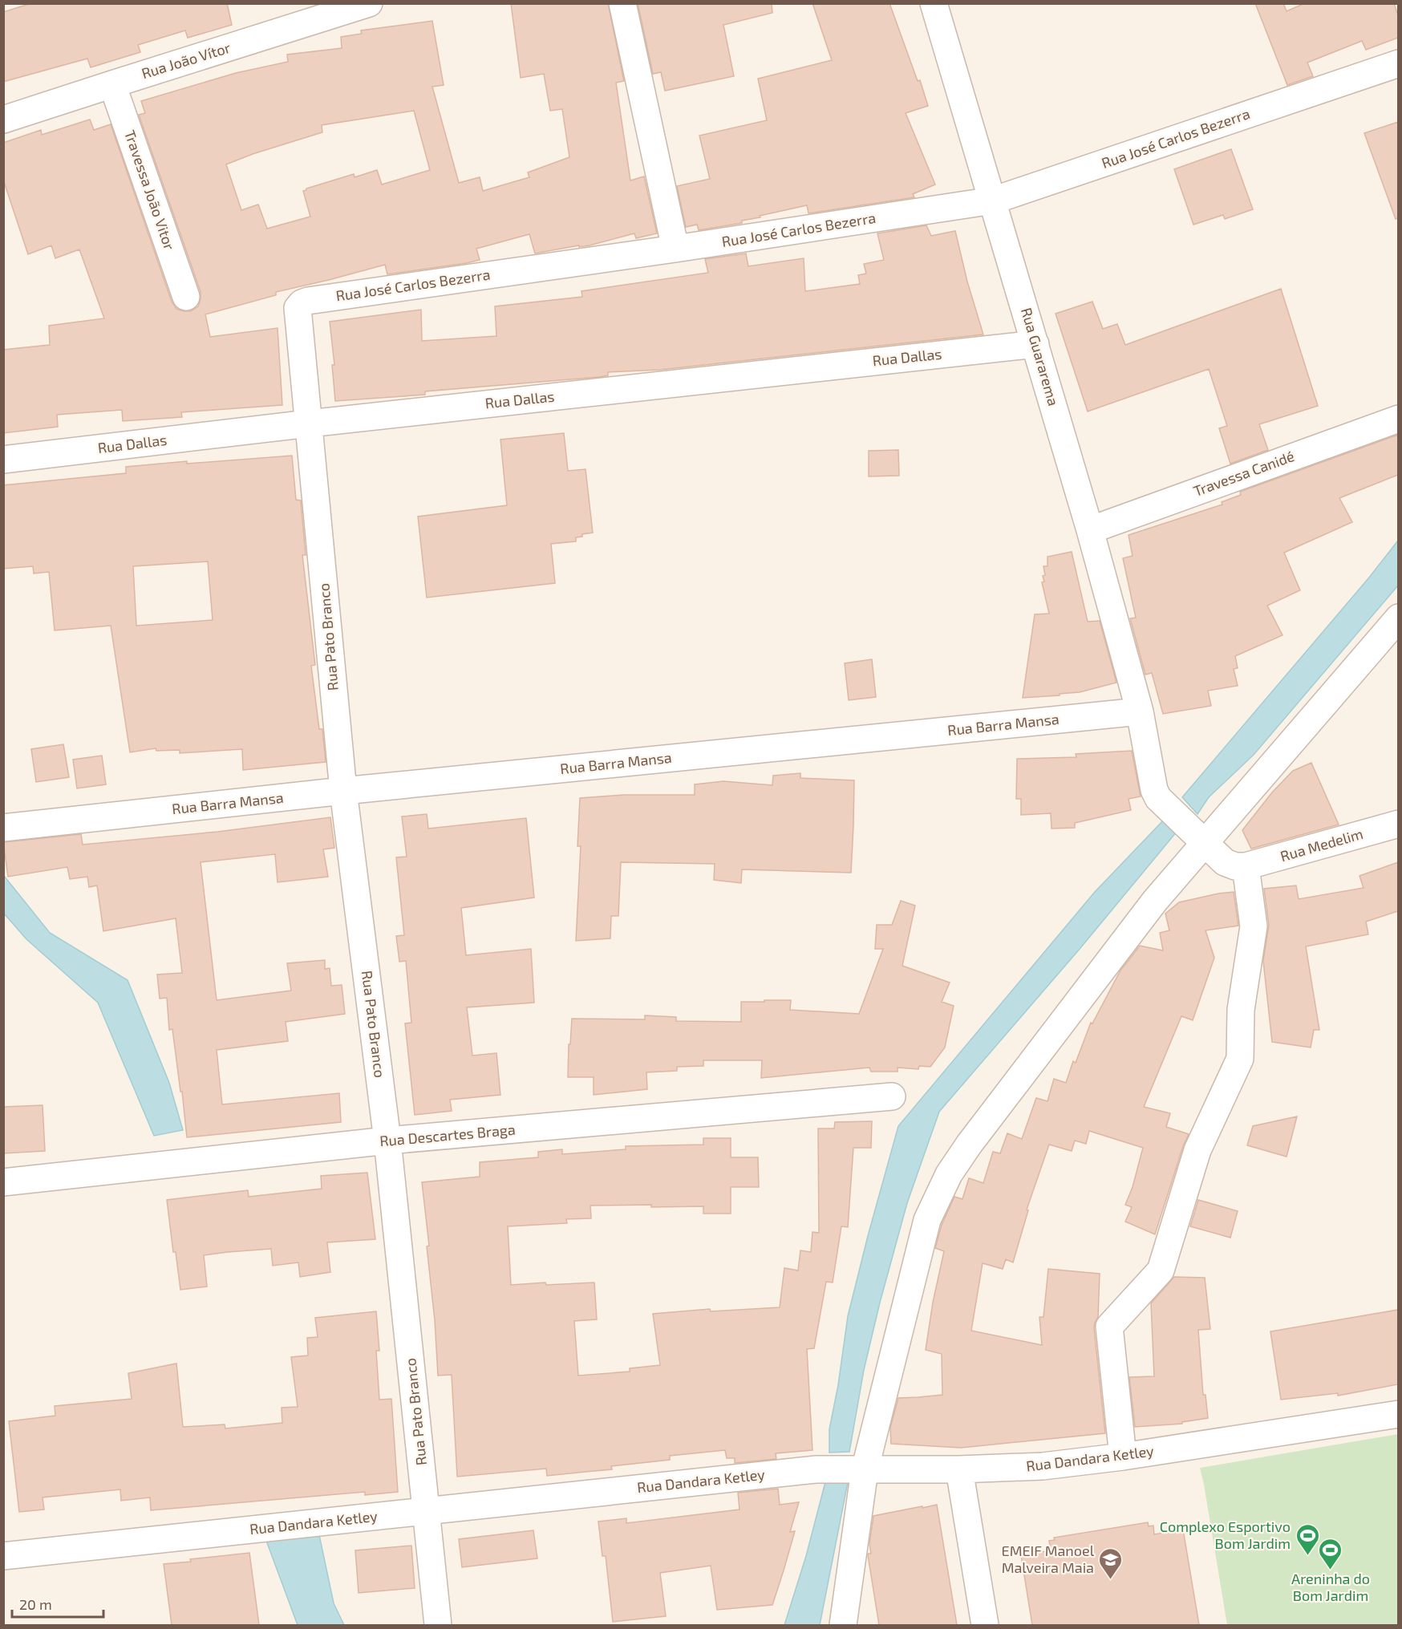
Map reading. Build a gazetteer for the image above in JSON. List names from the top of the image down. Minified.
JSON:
{"streets":{"street":["Rua João Vítor","Rua José Carlos Bezerra","Travessa João Vitor","Rua Guararema","Rua Dallas","Travessa Canidé","Rua Pato Branco","Rua Barra Mansa","Rua Medelim","Rua Descartes Braga","Rua Dandara Ketley"]},"crossings":[["Rua João Vítor","Travessa João Vitor"],["Rua José Carlos Bezerra","Rua Guararema"],["Rua José Carlos Bezerra","Rua Dallas"],["Rua José Carlos Bezerra","Rua Pato Branco"],["Rua Guararema","Rua Dallas"],["Rua Guararema","Travessa Canidé"],["Rua Guararema","Rua Barra Mansa"],["Rua Dallas","Rua Pato Branco"],["Rua Pato Branco","Rua Barra Mansa"],["Rua Pato Branco","Rua Descartes Braga"],["Rua Pato Branco","Rua Dandara Ketley"]],"places":{"sports":["Complexo Esportivo Bom Jardim","Areninha do Bom Jardim"],"school or university":["EMEIF Manoel Malveira Maia"]},"scale_bar":"20 m"}
